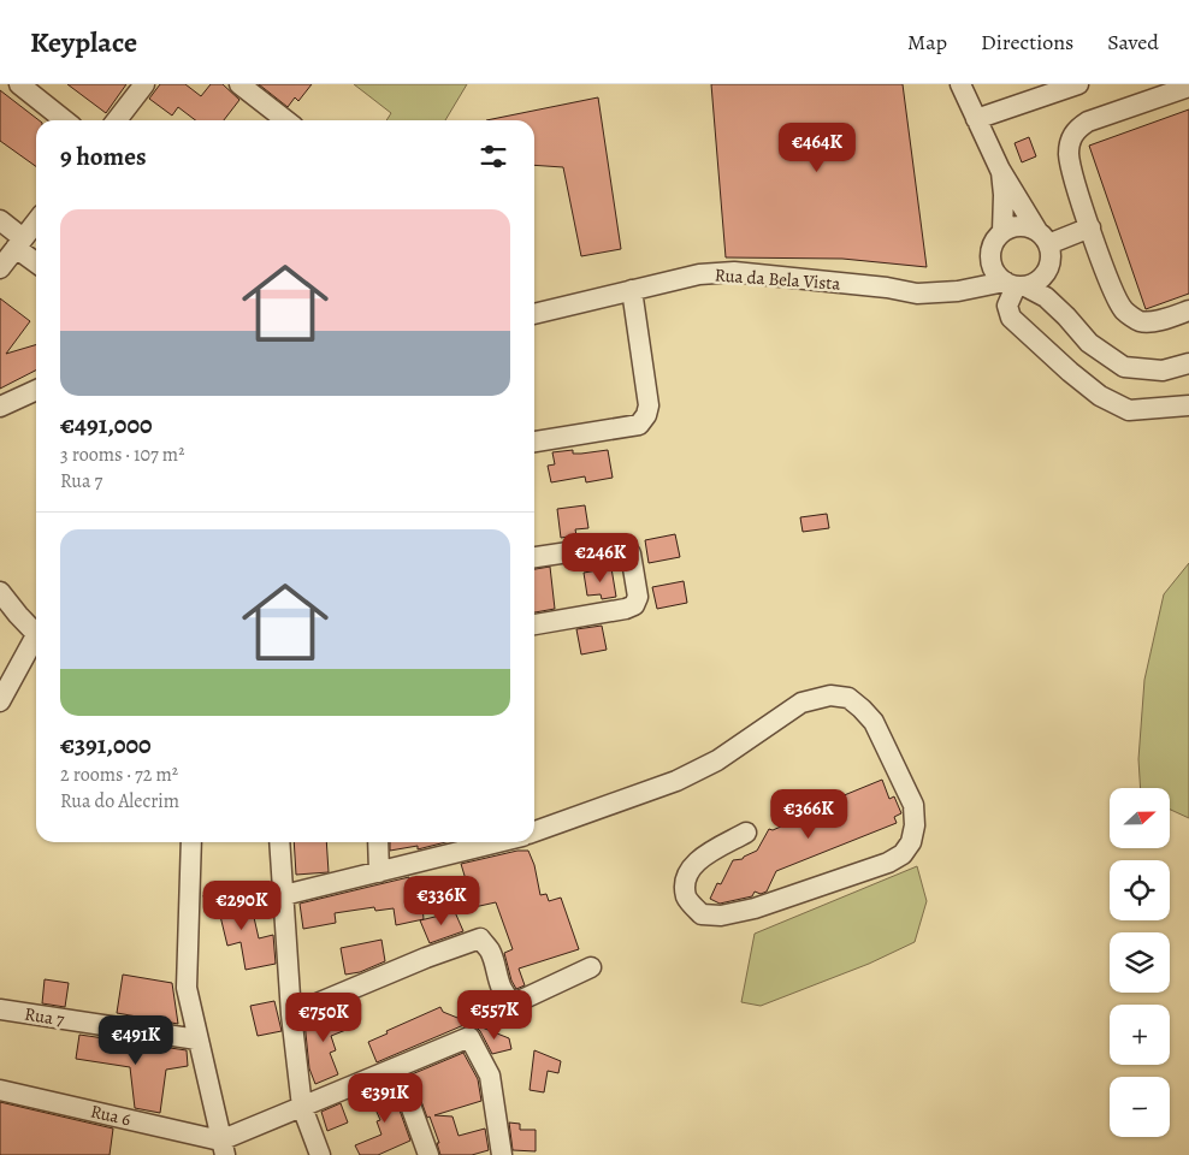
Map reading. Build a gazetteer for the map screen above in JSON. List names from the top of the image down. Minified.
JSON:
{"streets":{"street":["Rua da Bela Vista","Rua 7","Rua 6"]},"north":"right","page":{"header":"Keyplace","nav":["Map","Directions","Saved"],"heading":"9 homes","price":["€464K","€246K","€366K","€336K","€290K","€557K","€750K","€491K","€391K"],"list":[{"name":"€491,000","note":"3 rooms · 107 m² · Rua 7"},{"name":"€391,000","note":"2 rooms · 72 m² · Rua do Alecrim"}],"map_buttons":["+","−"]}}
